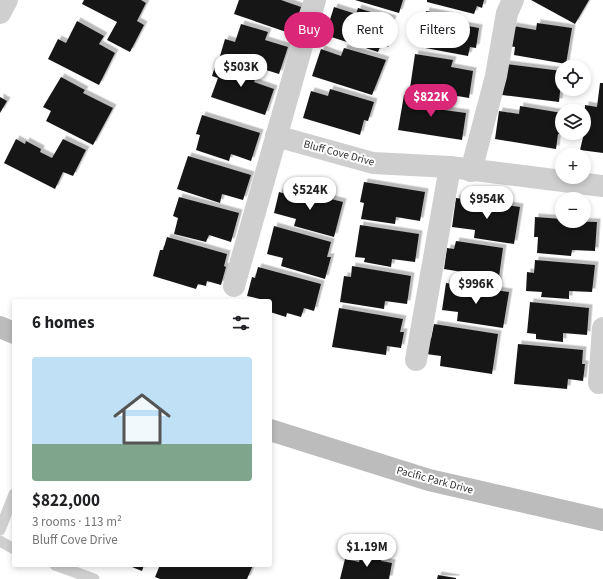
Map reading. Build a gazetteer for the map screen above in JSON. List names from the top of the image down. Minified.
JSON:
{"streets":{"main road":["Pacific Park Drive"],"street":["Bluff Cove Drive"]},"page":{"chip":["Buy","Rent","Filters"],"price":["$503K","$822K","$524K","$954K","$996K","$1.19M"],"map_buttons":["+","−"],"heading":"6 homes","list":[{"name":"$822,000","note":"3 rooms · 113 m² · Bluff Cove Drive"}]}}
